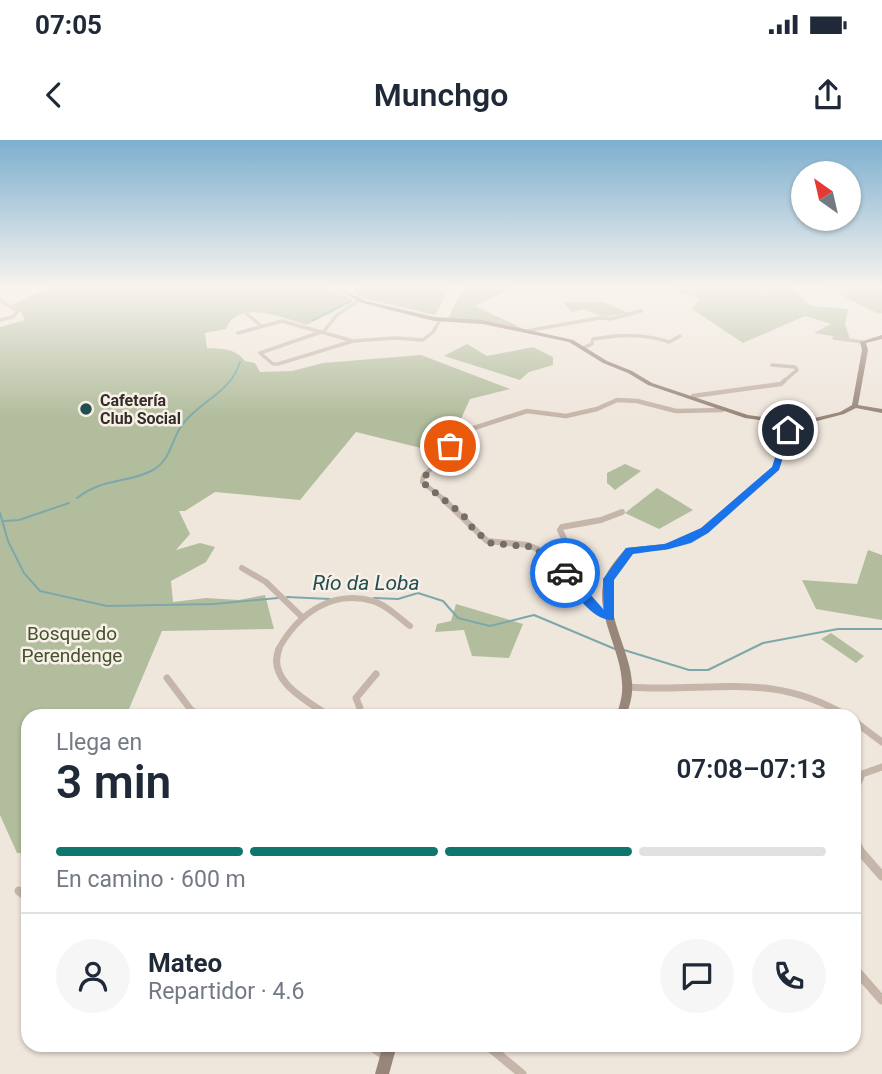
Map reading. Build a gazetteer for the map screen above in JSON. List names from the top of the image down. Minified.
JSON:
{"water":["Río da Loba"],"parks":["Bosque do Perendenge"],"places":["Cafetería Club Social"],"north":"top left","page":{"status":"07:05","header":"Munchgo","heading":["3 min","Llega en","07:08–07:13"],"panel":["Mateo","Repartidor · 4.6"],"bar":"En camino · 600 m"}}
